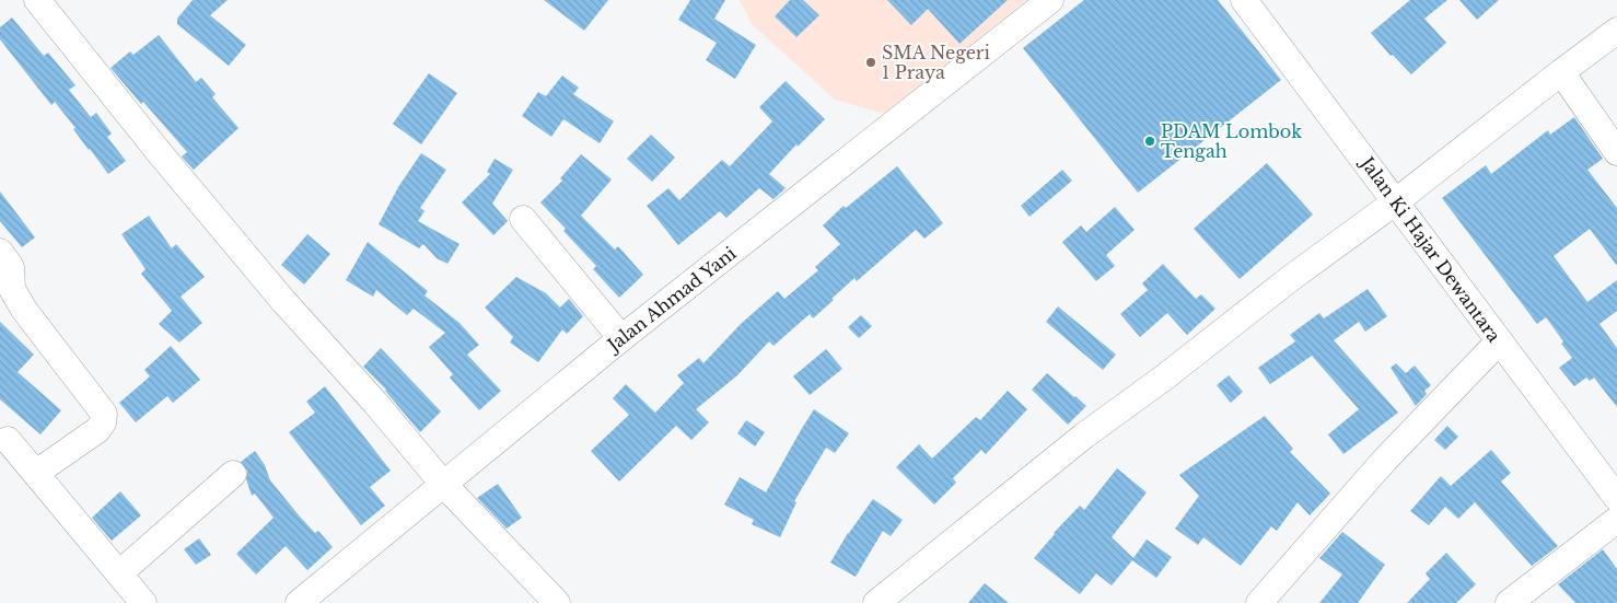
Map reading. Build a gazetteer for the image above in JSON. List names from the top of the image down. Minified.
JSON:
{"streets":{"street":["Jalan Ki Hajar Dewantara","Jalan Ahmad Yani"]},"places":["SMA Negeri 1 Praya","PDAM Lombok Tengah"]}
